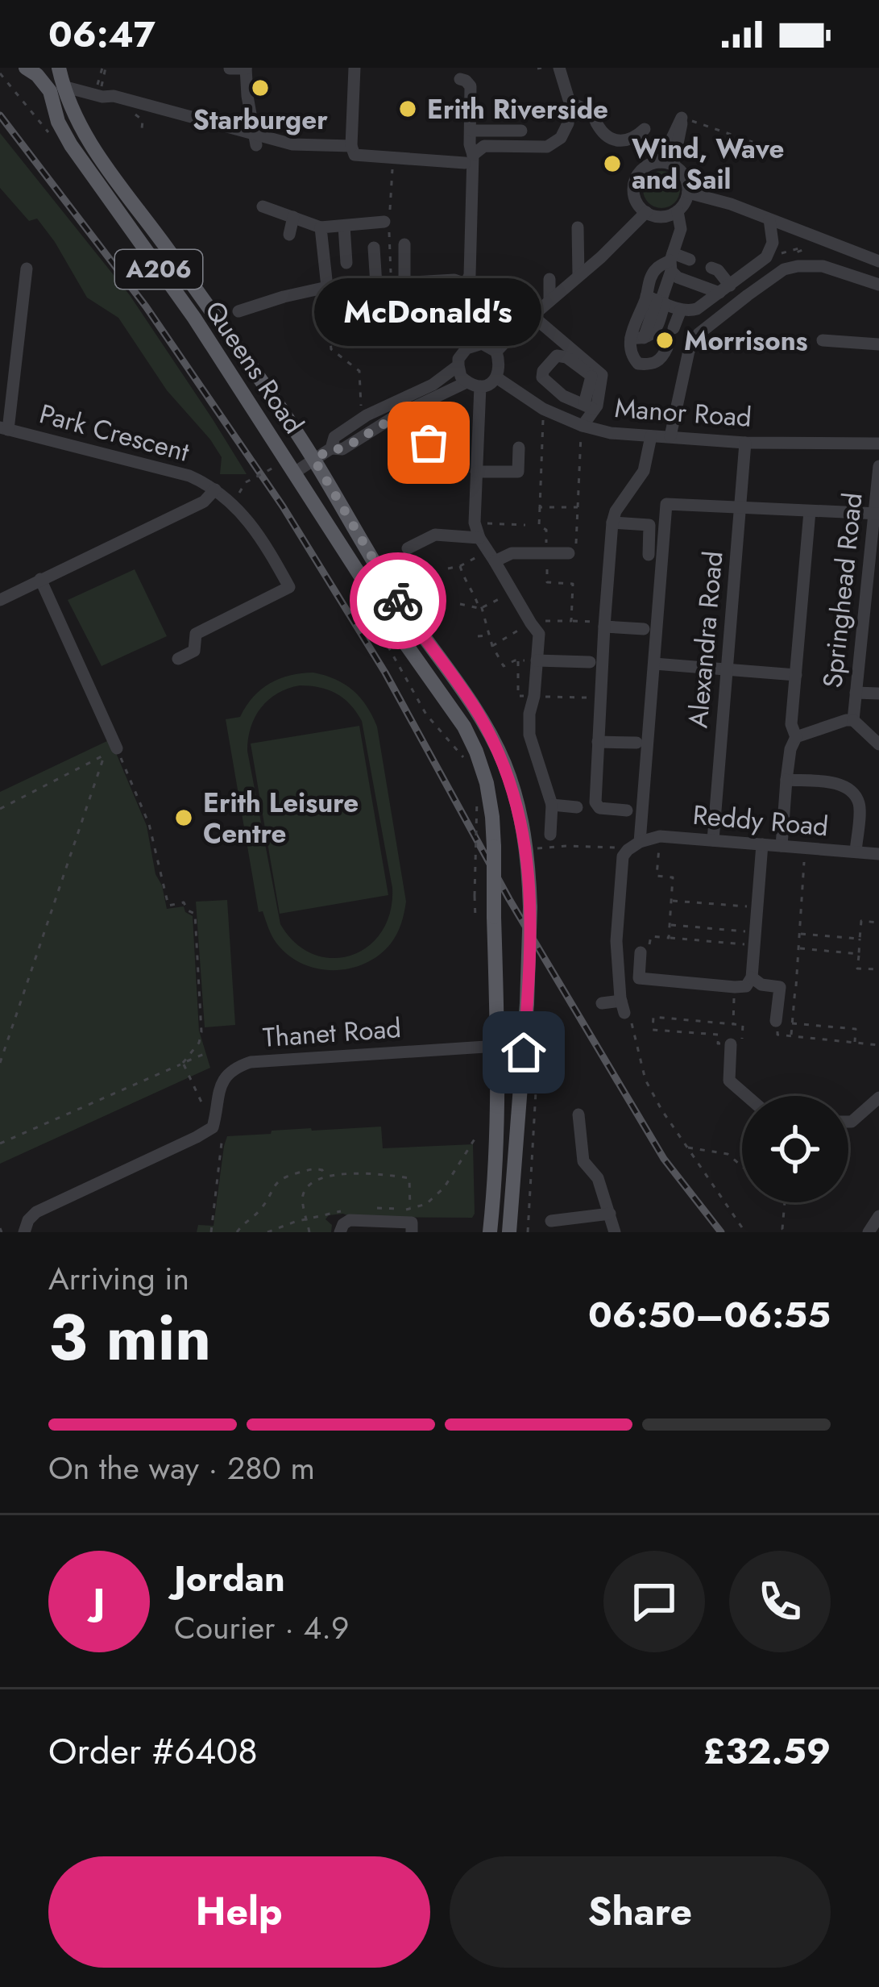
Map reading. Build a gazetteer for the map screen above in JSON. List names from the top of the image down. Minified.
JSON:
{"streets":{"main road":["A206","Queens Road"],"street":["Manor Road","Park Crescent","Springhead Road","Alexandra Road","Reddy Road","Thanet Road"]},"crossings":[["A206","Queens Road"],["A206","Thanet Road"],["Queens Road","Thanet Road"],["Manor Road","Alexandra Road"],["Alexandra Road","Reddy Road"]],"places":["Starburger","Erith Riverside","Wind, Wave and Sail","Morrisons","McDonald's","Erith Leisure Centre"],"page":{"status":"06:47","bubble":"McDonald's","heading":["3 min","Arriving in","06:50–06:55"],"panel":["Jordan","Courier · 4.9","Order #6408","£32.59"],"bar":"On the way · 280 m","round":"J","buttons":["Help","Share"]}}
